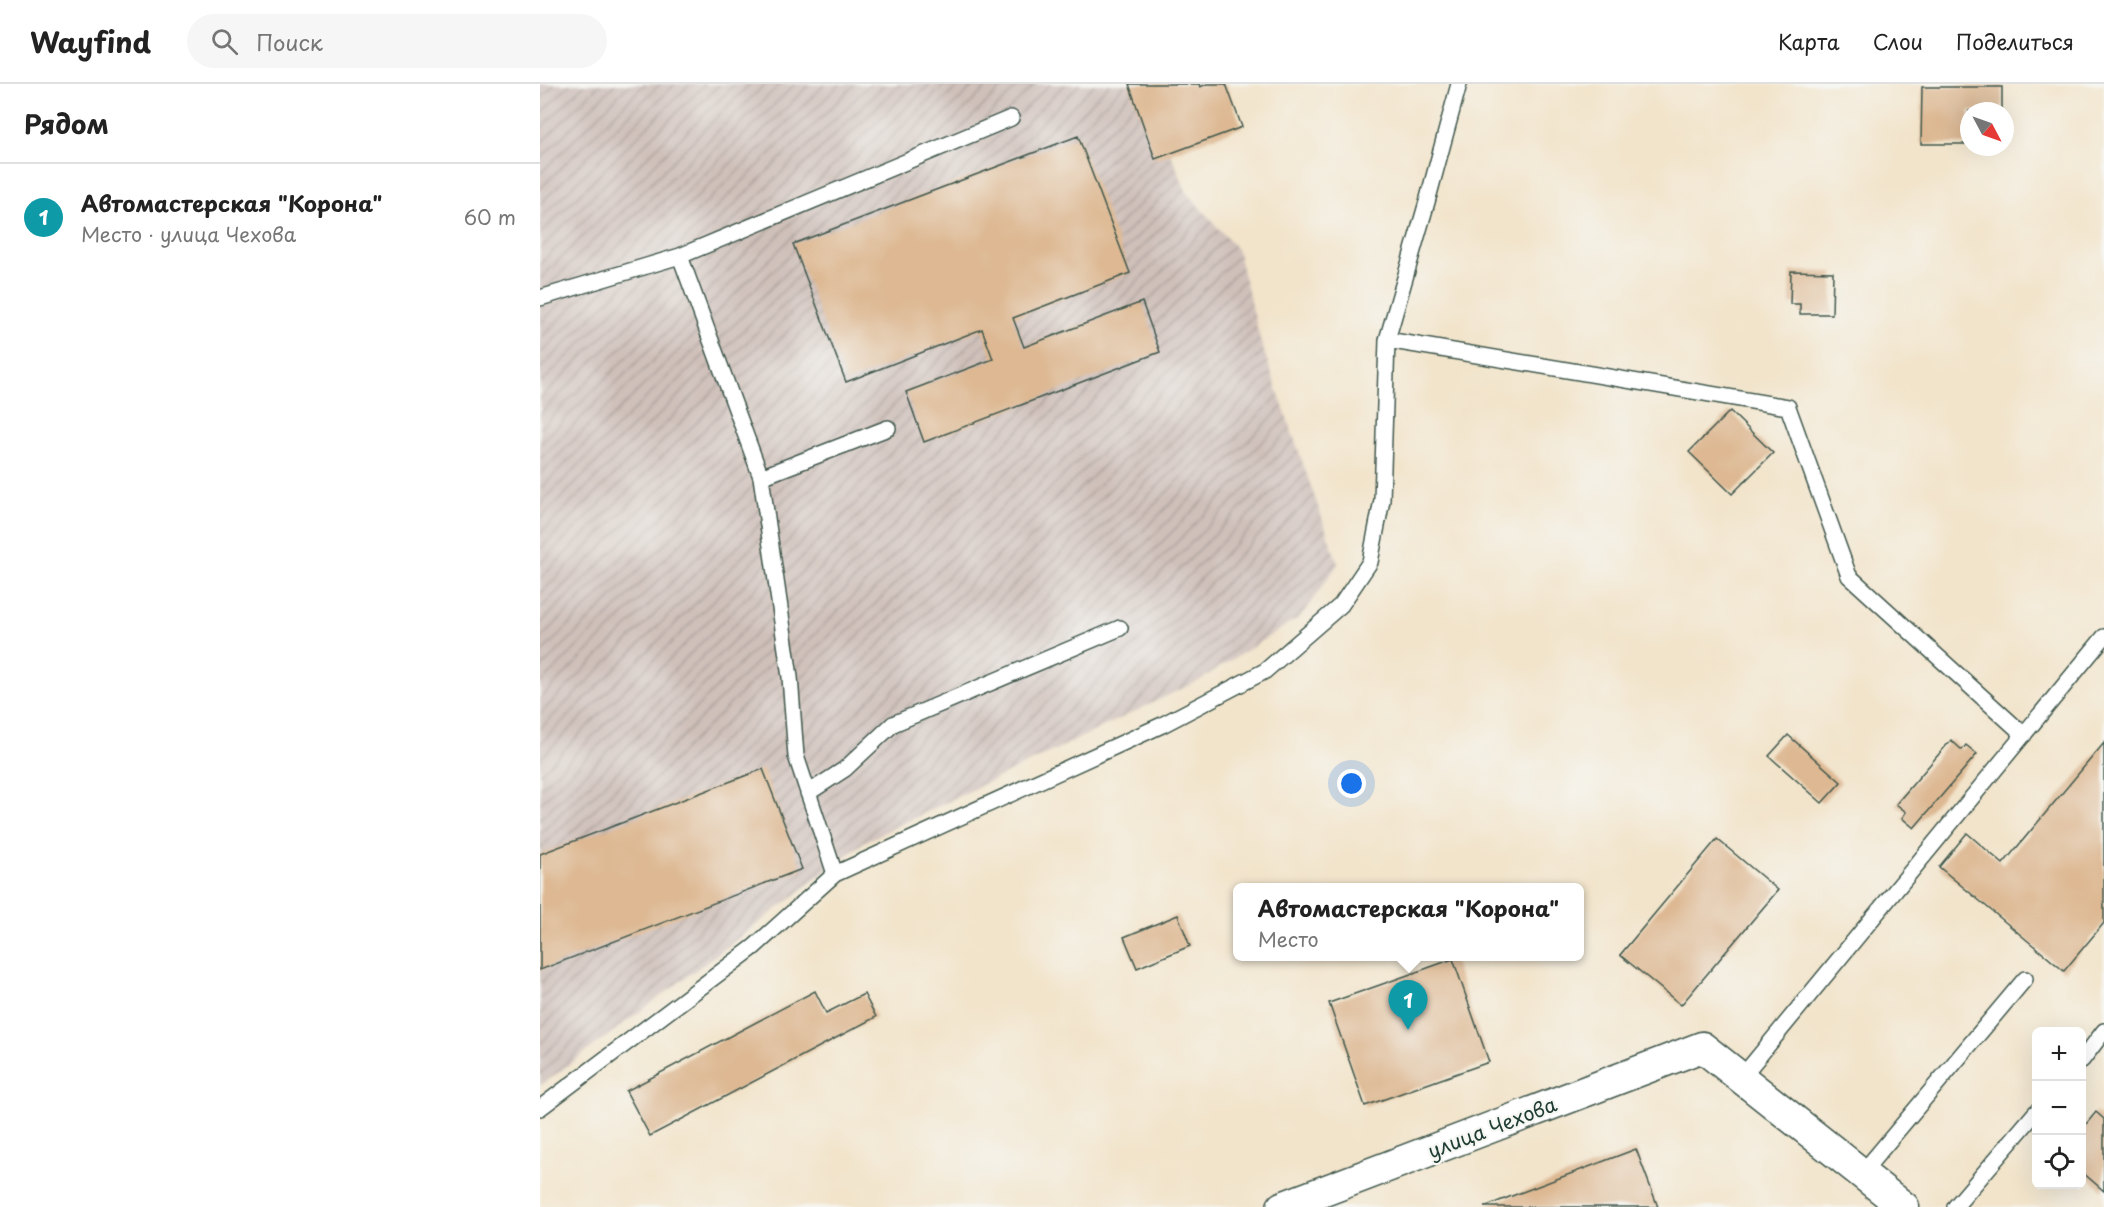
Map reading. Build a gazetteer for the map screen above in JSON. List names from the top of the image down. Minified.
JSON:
{"streets":{"street":["улица Чехова"]},"north":"bottom right","page":{"header":"Wayfind","search":"Поиск","nav":["Карта","Слои","Поделиться"],"heading":"Рядом","list":[{"mark":"1","name":"Автомастерская \"Корона\"","note":"Место · улица Чехова","value":"60 m"}],"popup":["Автомастерская \"Корона\"","Место"],"pins":"1","map_buttons":["+","−"]}}
